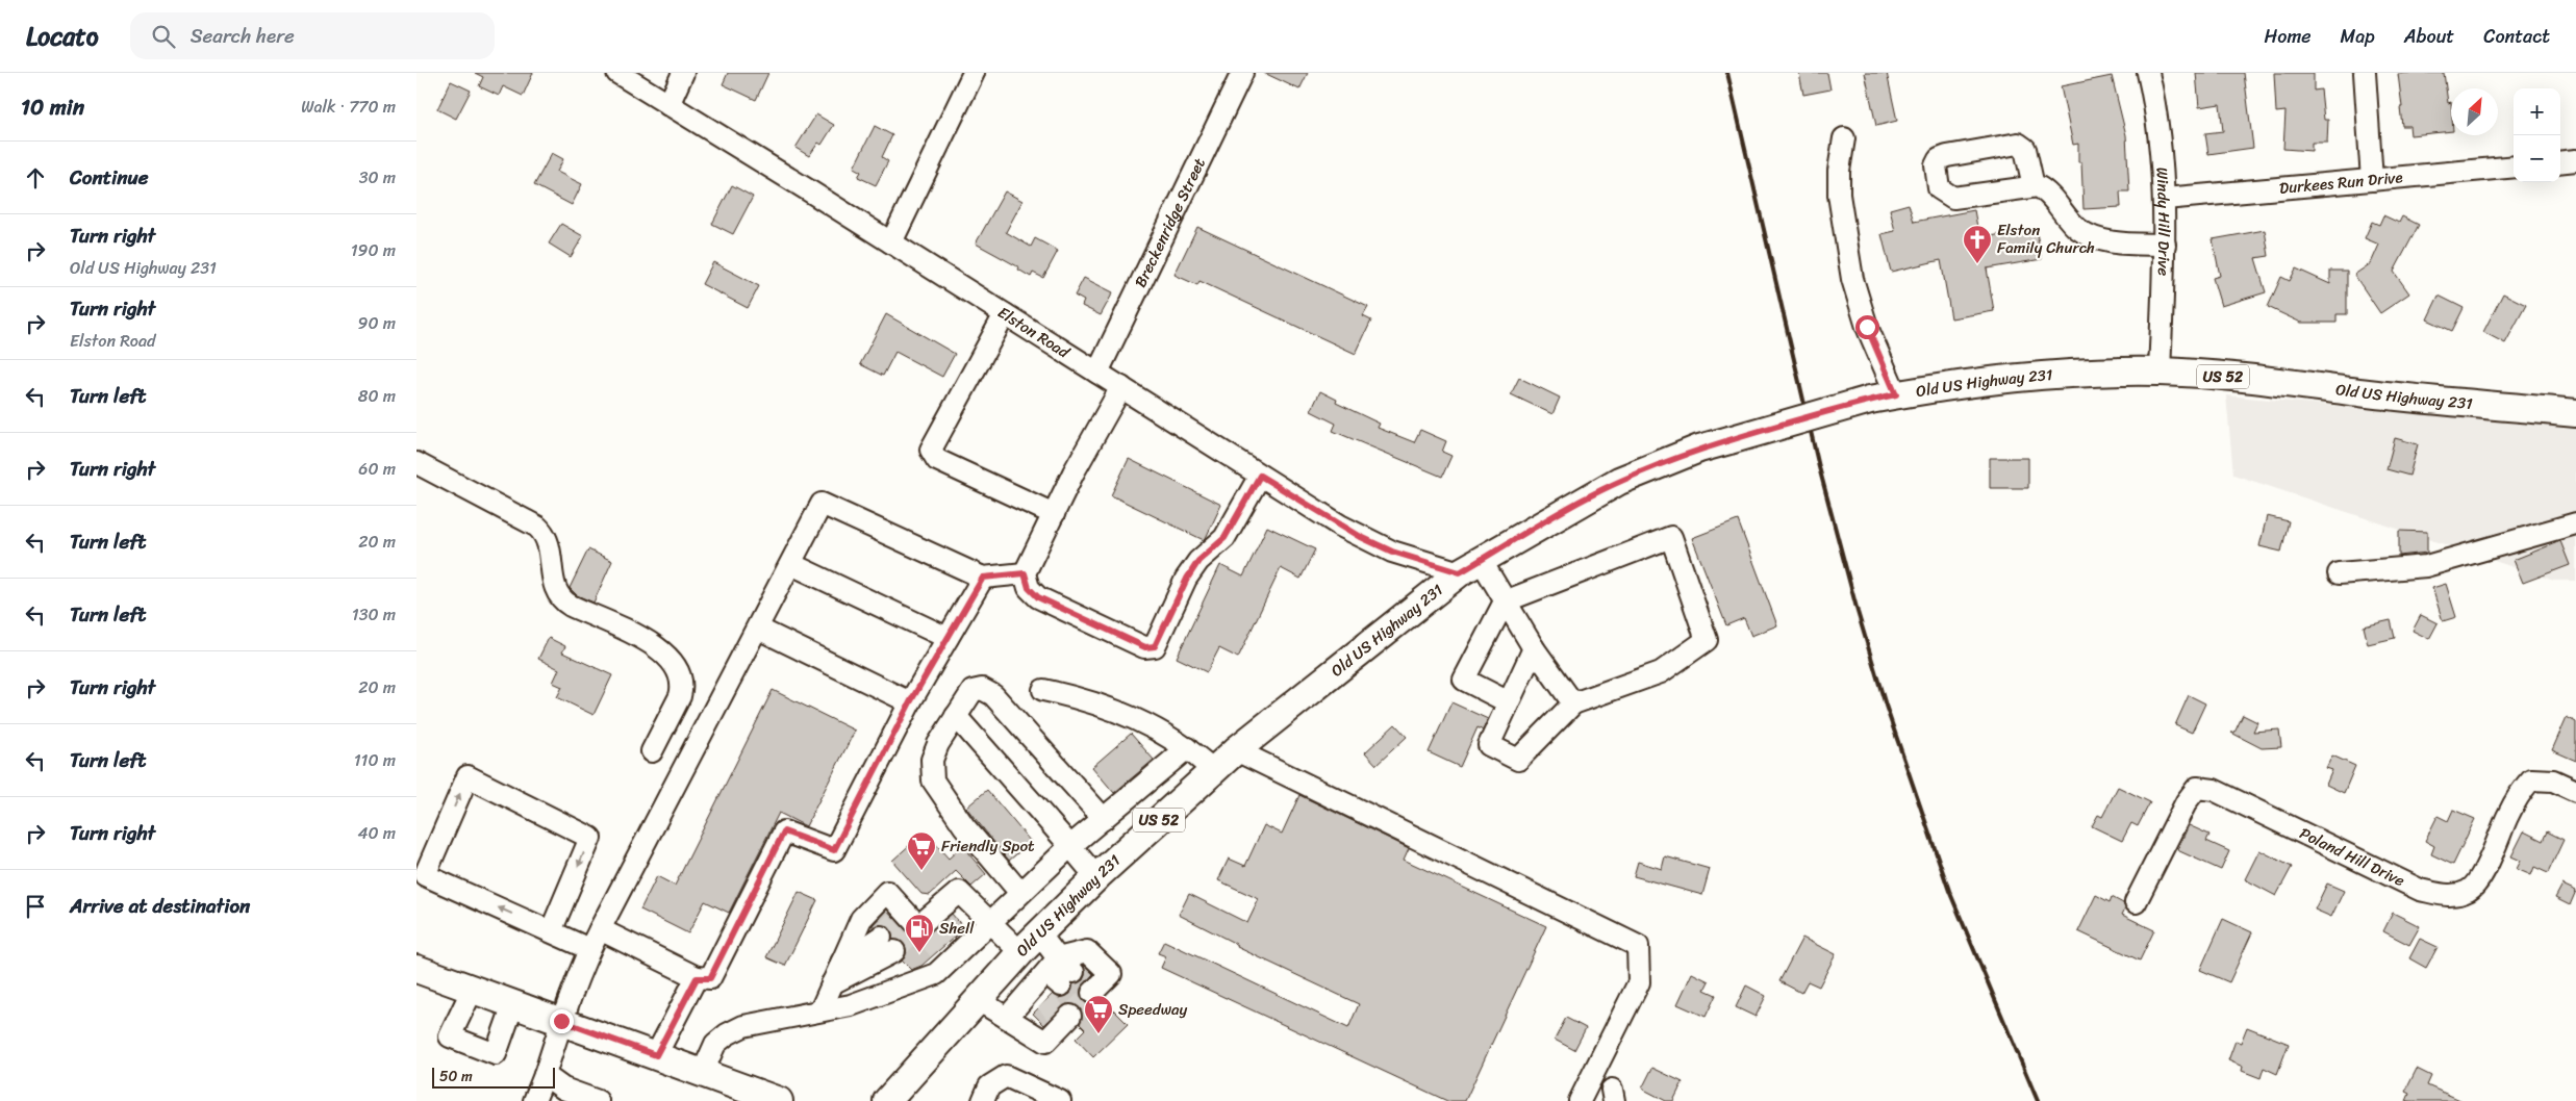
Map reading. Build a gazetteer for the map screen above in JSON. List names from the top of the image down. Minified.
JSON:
{"streets":{"main road":["US 52","Old US Highway 231"],"street":["Durkees Run Drive","Windy Hill Drive","Breckenridge Street","Elston Road","Poland Hill Drive"]},"crossings":[["Durkees Run Drive","Windy Hill Drive"],["Windy Hill Drive","Old US Highway 231"],["Breckenridge Street","Elston Road"],["Elston Road","Old US Highway 231"]],"places":{"church":["Elston Family Church"],"supermarket":["Friendly Spot","Speedway"],"fuel station":["Shell"]},"scale_bar":"50 m","north":"top right","page":{"header":"Locato","search":"Search here","nav":["Home","Map","About","Contact"],"heading":["10 min","Walk · 770 m"],"map_buttons":["+","−"],"list":[["Continue","30 m"],["Turn right","Old US Highway 231","190 m"],["Turn right","Elston Road","90 m"],["Turn left","80 m"],["Turn right","60 m"],["Turn left","20 m"],["Turn left","130 m"],["Turn right","20 m"],["Turn left","110 m"],["Turn right","40 m"],"Arrive at destination"],"scale":"50 m"}}
